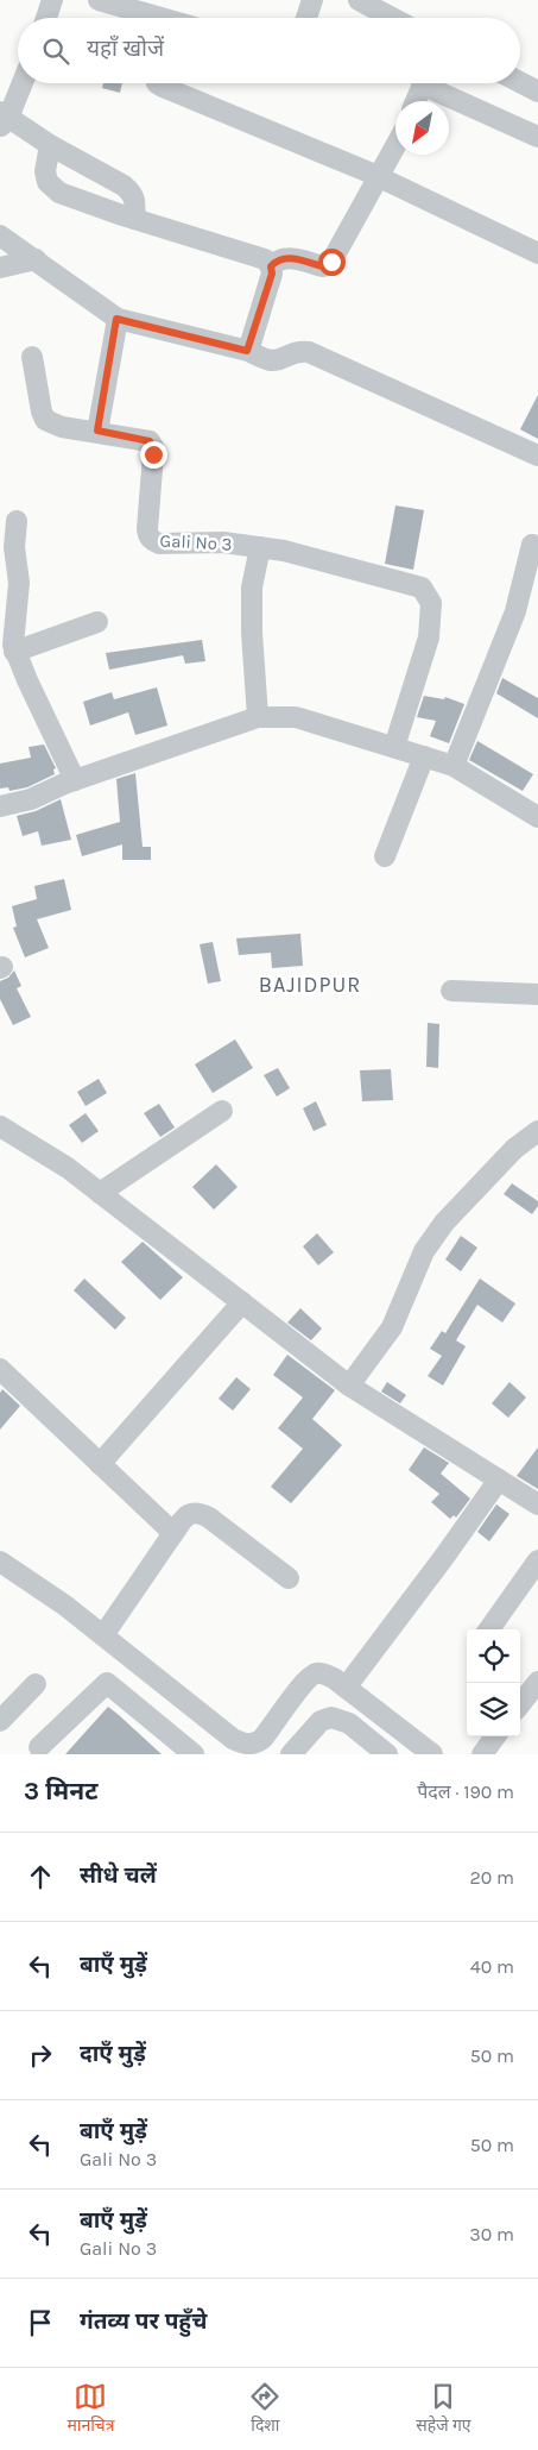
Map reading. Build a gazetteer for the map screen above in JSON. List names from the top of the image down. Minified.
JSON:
{"streets":{"street":["Gali No 3"]},"districts":["BAJIDPUR"],"north":"bottom left","page":{"search":"यहाँ खोजें","heading":["3 मिनट","पैदल · 190 m"],"list":[["सीधे चलें","20 m"],["बाएँ मुड़ें","40 m"],["दाएँ मुड़ें","50 m"],["बाएँ मुड़ें","Gali No 3","50 m"],["बाएँ मुड़ें","Gali No 3","30 m"],"गंतव्य पर पहुँचे"],"nav":["मानचित्र","दिशा","सहेजे गए"]}}
